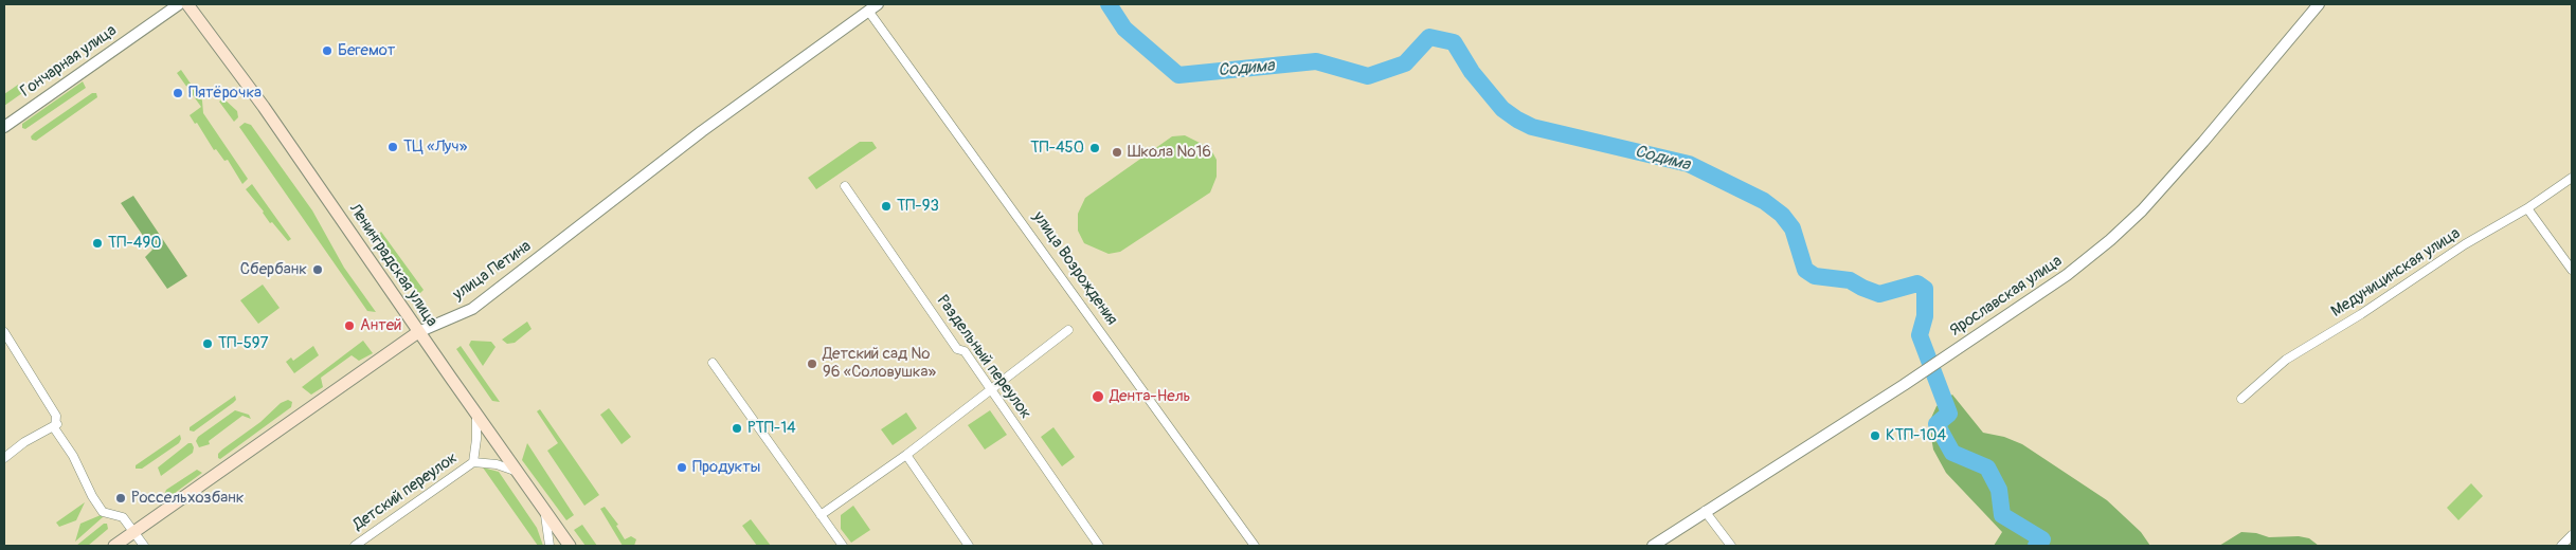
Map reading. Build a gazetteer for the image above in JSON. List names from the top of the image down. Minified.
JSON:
{"streets":{"main road":["Ленинградская улица","улица Петина"],"street":["Гончарная улица","улица Возрождения","Медуницинская улица","Ярославская улица","Раздельный переулок","Детский переулок"]},"crossings":[["Ленинградская улица","улица Петина"],["Ленинградская улица","Детский переулок"],["улица Возрождения","улица Петина"]],"water":["Содима"],"places":["Бегемот","Пятёрочка","ТЦ «Луч»","ТП-450","Школа №16","ТП-93","ТП-490","Сбербанк","Антей","ТП-597","Детский сад № 96 «Соловушка»","Дента-Нель","РТП-14","КТП-104","Продукты","Россельхозбанк"]}
